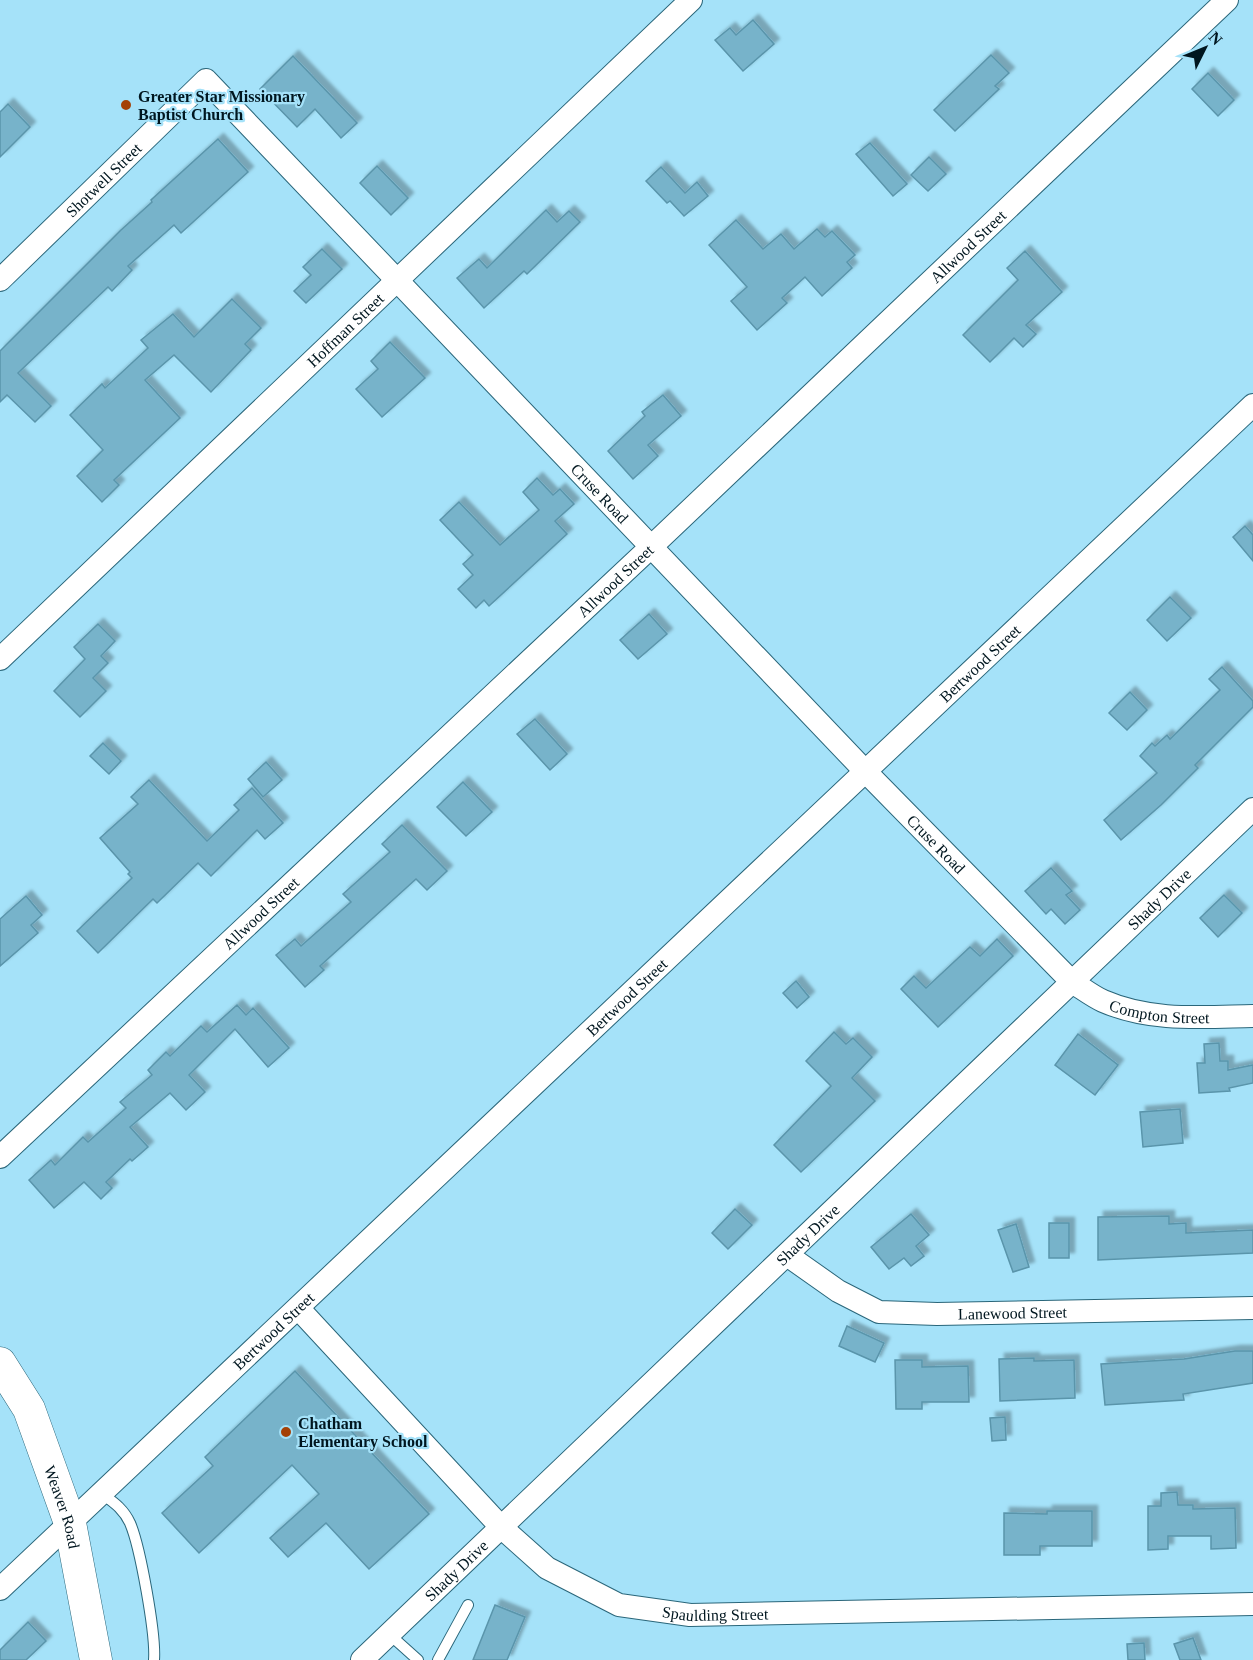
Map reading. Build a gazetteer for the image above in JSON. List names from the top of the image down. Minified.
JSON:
{"streets":{"street":["Shotwell Street","Allwood Street","Hoffman Street","Cruse Road","Bertwood Street","Shady Drive","Compton Street","Lanewood Street","Weaver Road","Spaulding Street"]},"crossings":[["Shotwell Street","Cruse Road"],["Allwood Street","Cruse Road"],["Hoffman Street","Cruse Road"],["Cruse Road","Bertwood Street"],["Cruse Road","Shady Drive"],["Cruse Road","Compton Street"],["Bertwood Street","Weaver Road"],["Bertwood Street","Spaulding Street"],["Shady Drive","Compton Street"],["Shady Drive","Lanewood Street"],["Shady Drive","Spaulding Street"]],"places":["Greater Star Missionary Baptist Church","Chatham Elementary School"],"north":"top right"}
